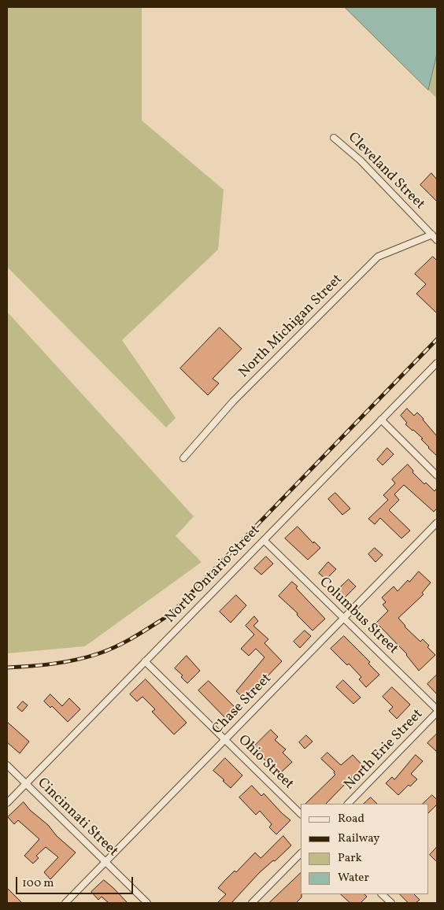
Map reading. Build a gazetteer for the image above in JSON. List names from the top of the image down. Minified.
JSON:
{"streets":{"street":["Cleveland Street","North Michigan Street","North Ontario Street","Columbus Street","Chase Street","North Erie Street","Ohio Street","Cincinnati Street"]},"crossings":[["Cleveland Street","North Michigan Street"],["North Ontario Street","Columbus Street"],["North Ontario Street","Ohio Street"],["North Ontario Street","Cincinnati Street"],["Columbus Street","Chase Street"],["Columbus Street","North Erie Street"],["Chase Street","Ohio Street"],["Chase Street","Cincinnati Street"]],"legend":["Road","Railway","Park","Water"],"scale_bar":"100 m"}
